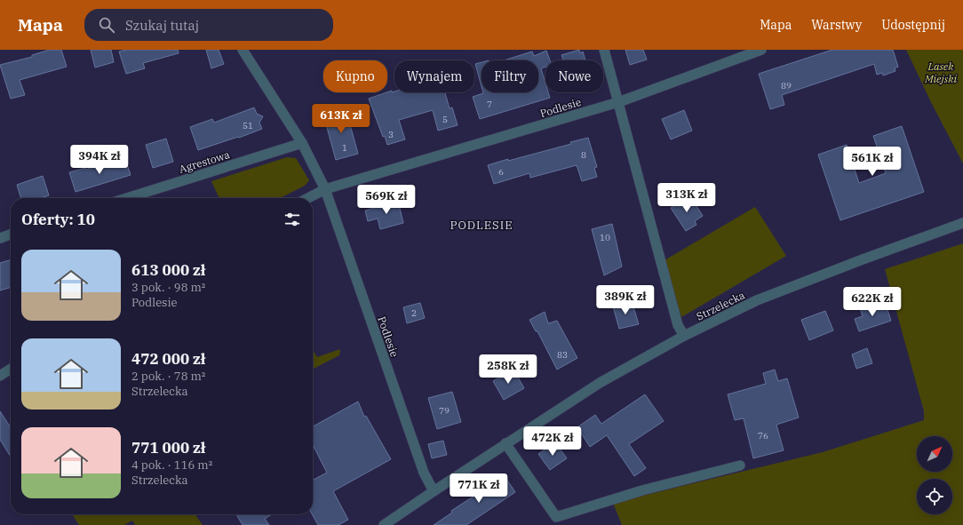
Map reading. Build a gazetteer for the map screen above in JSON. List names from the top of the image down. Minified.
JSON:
{"streets":{"street":["Podlesie","Agrestowa","Strzelecka"]},"crossings":[["Podlesie","Agrestowa"],["Podlesie","Strzelecka"]],"districts":["PODLESIE"],"parks":["Lasek Miejski"],"house_numbers":["89","7","5","51","3","1","8","6","10","2","83","79","76"],"north":"top right","page":{"header":"Mapa","search":"Szukaj tutaj","nav":["Mapa","Warstwy","Udostępnij"],"chip":["Kupno","Wynajem","Filtry","Nowe"],"price":["613K zł","394K zł","561K zł","313K zł","569K zł","389K zł","622K zł","258K zł","472K zł","771K zł"],"heading":"Oferty: 10","list":[{"name":"613 000 zł","note":"3 pok. · 98 m² · Podlesie"},{"name":"472 000 zł","note":"2 pok. · 78 m² · Strzelecka"},{"name":"771 000 zł","note":"4 pok. · 116 m² · Strzelecka"}]}}
